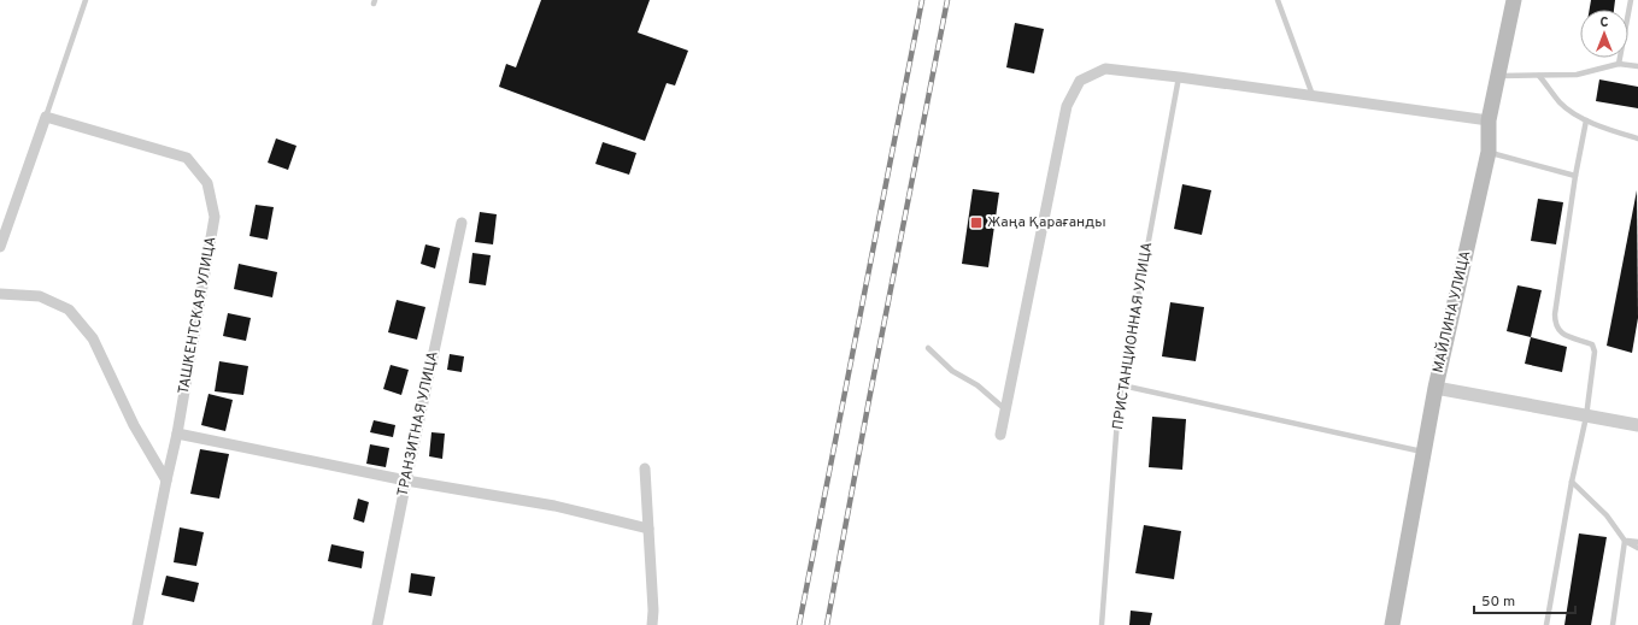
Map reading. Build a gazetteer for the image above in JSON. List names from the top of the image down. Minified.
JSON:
{"streets":{"main road":["МАЙЛИНА УЛИЦА"],"street":["ТАШКЕНТСКАЯ УЛИЦА","ТРАНЗИТНАЯ УЛИЦА"],"lane":["ПРИСТАНЦИОННАЯ УЛИЦА"]},"places":{"transit":["Жаңа Қарағанды"]},"scale_bar":"50 m","north":"top"}
